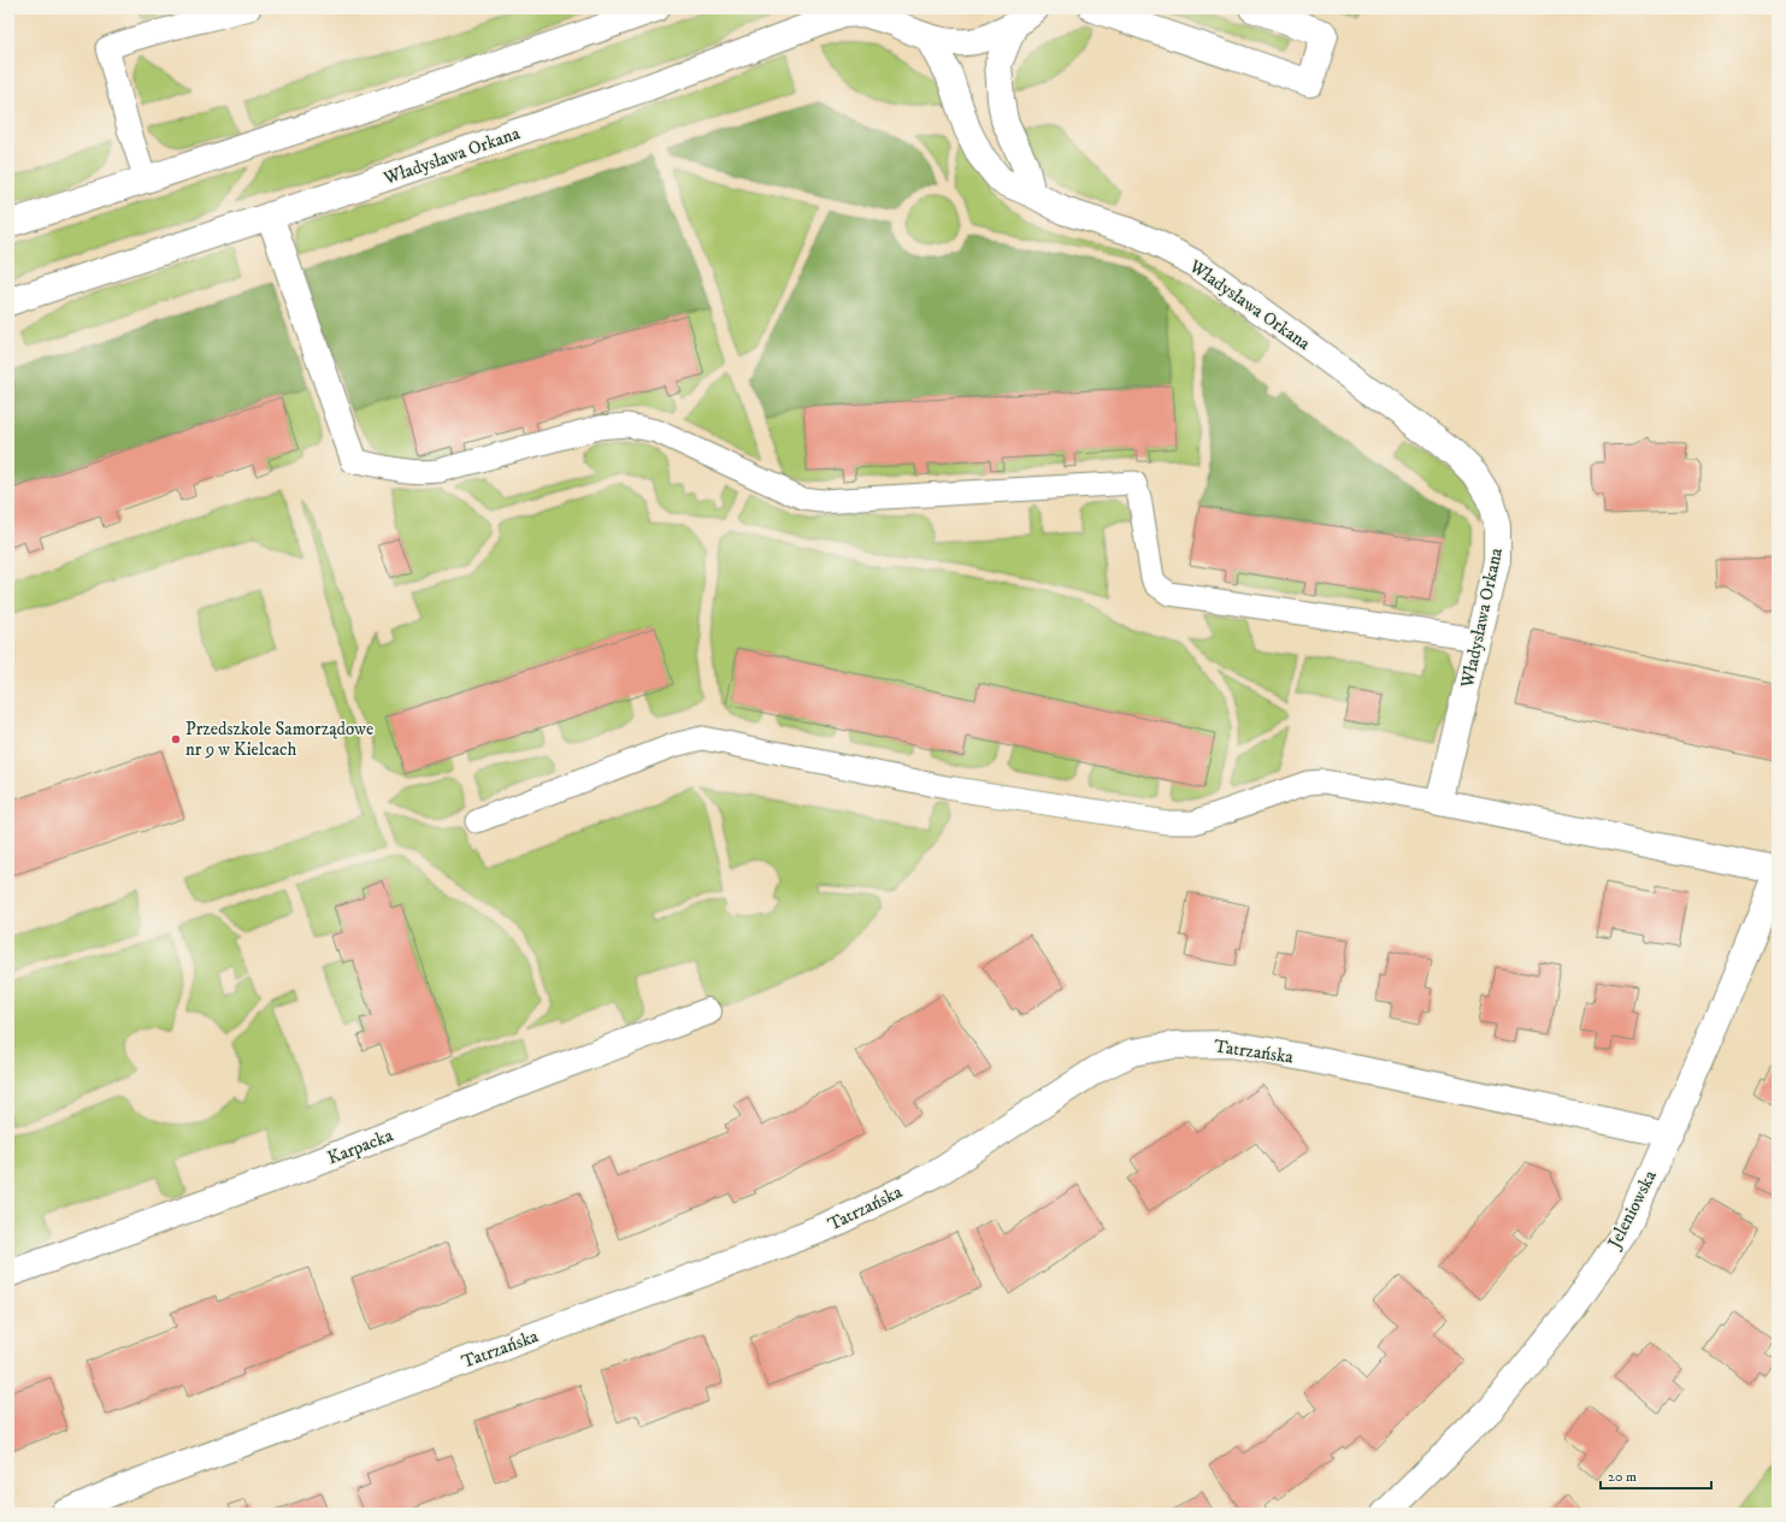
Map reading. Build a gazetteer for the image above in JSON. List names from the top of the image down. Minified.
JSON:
{"streets":{"street":["Władysława Orkana","Tatrzańska","Karpacka","Jeleniowska"]},"crossings":[["Tatrzańska","Jeleniowska"]],"places":["Przedszkole Samorządowe nr 9 w Kielcach"],"scale_bar":"20 m"}
